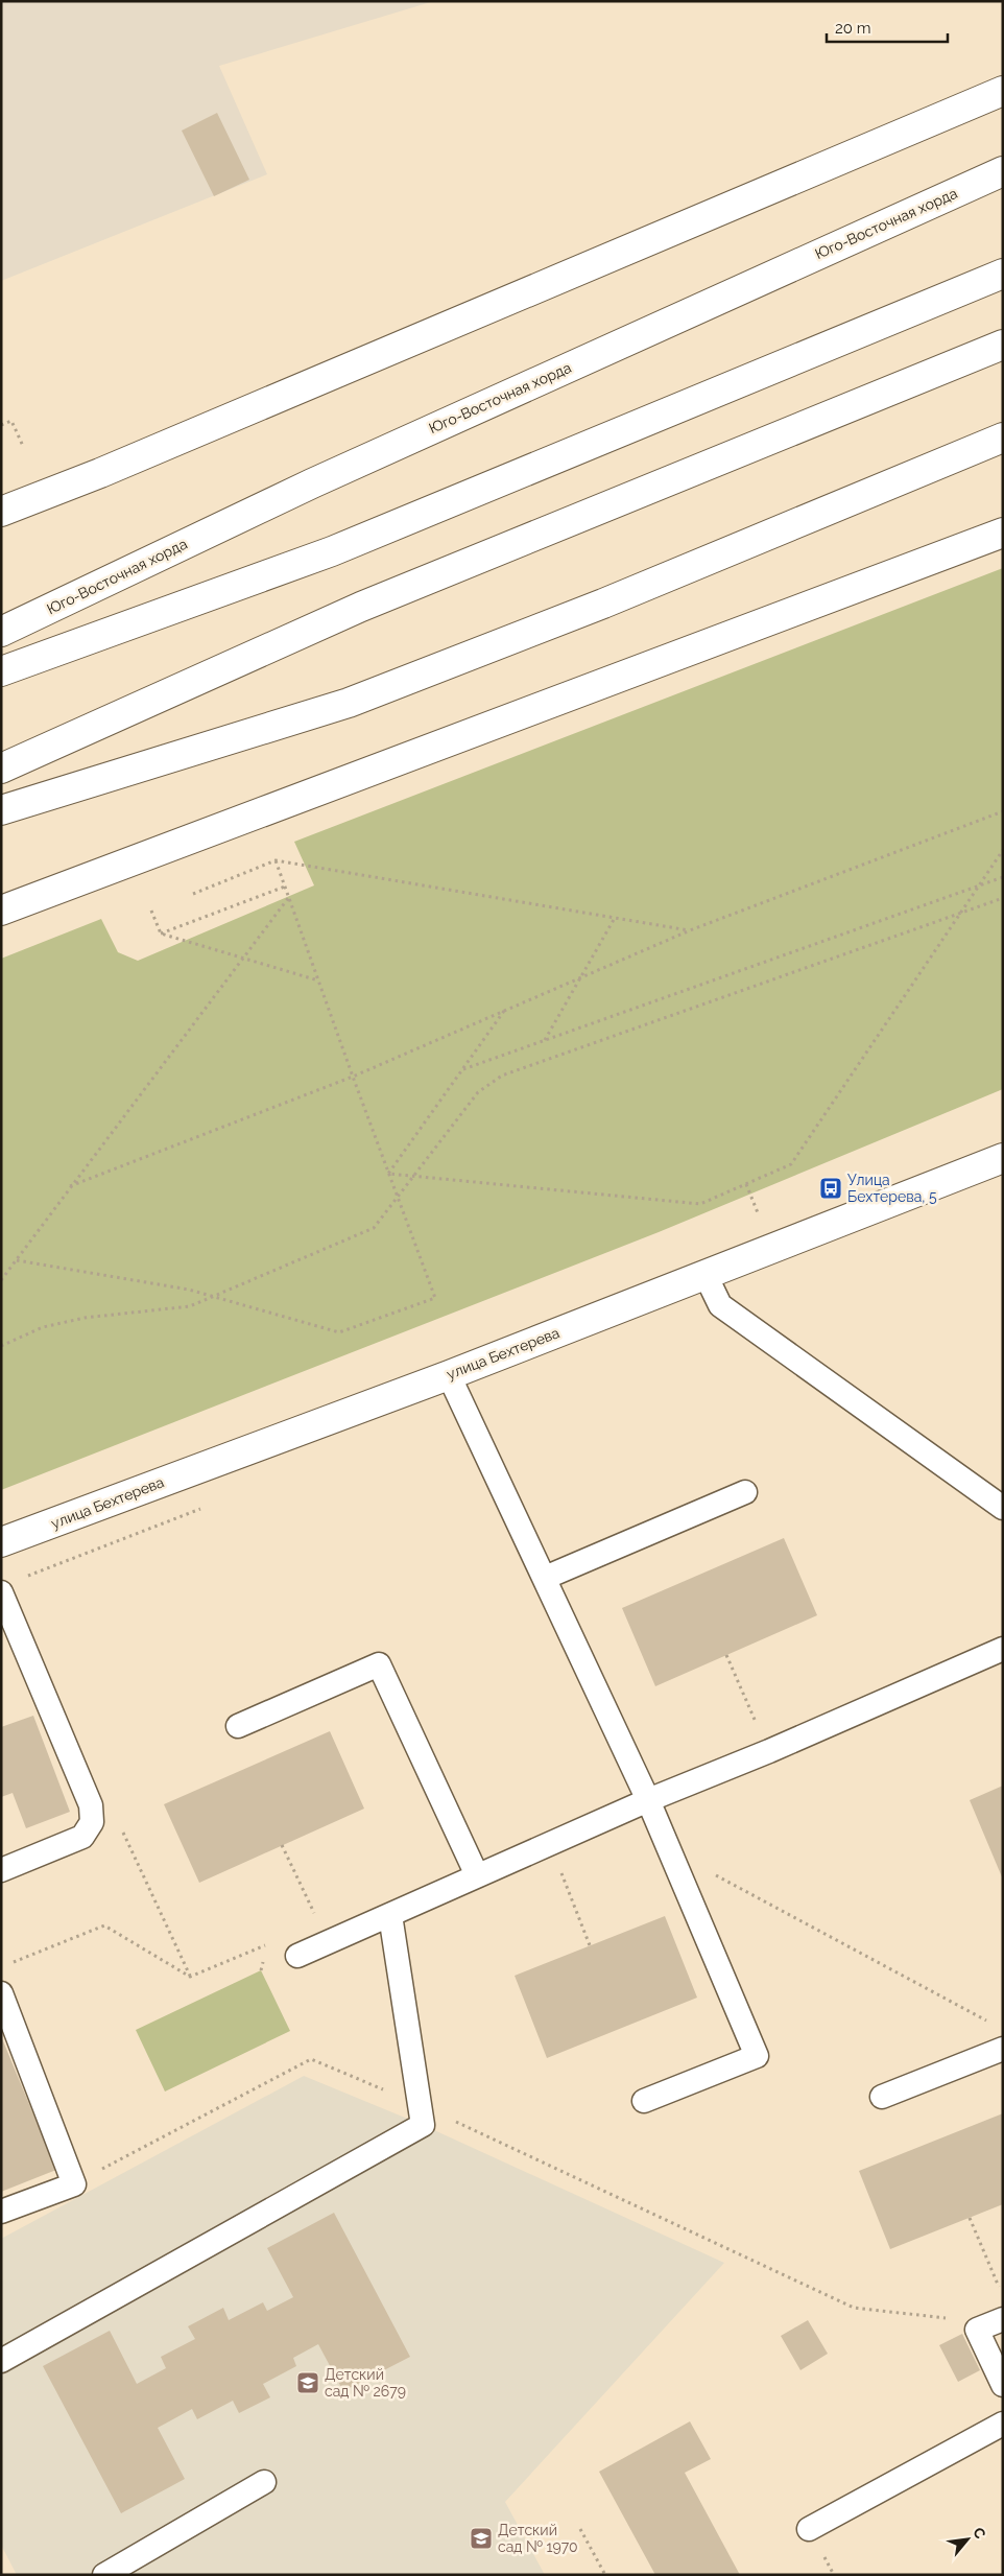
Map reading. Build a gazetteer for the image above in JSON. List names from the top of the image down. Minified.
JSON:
{"streets":{"main road":["Юго-Восточная хорда","улица Бехтерева"]},"places":{"bus stop":["Улица Бехтерева, 5"],"school or university":["Детский сад № 2679","Детский сад № 1970"]},"scale_bar":"20 m","north":"top right"}
